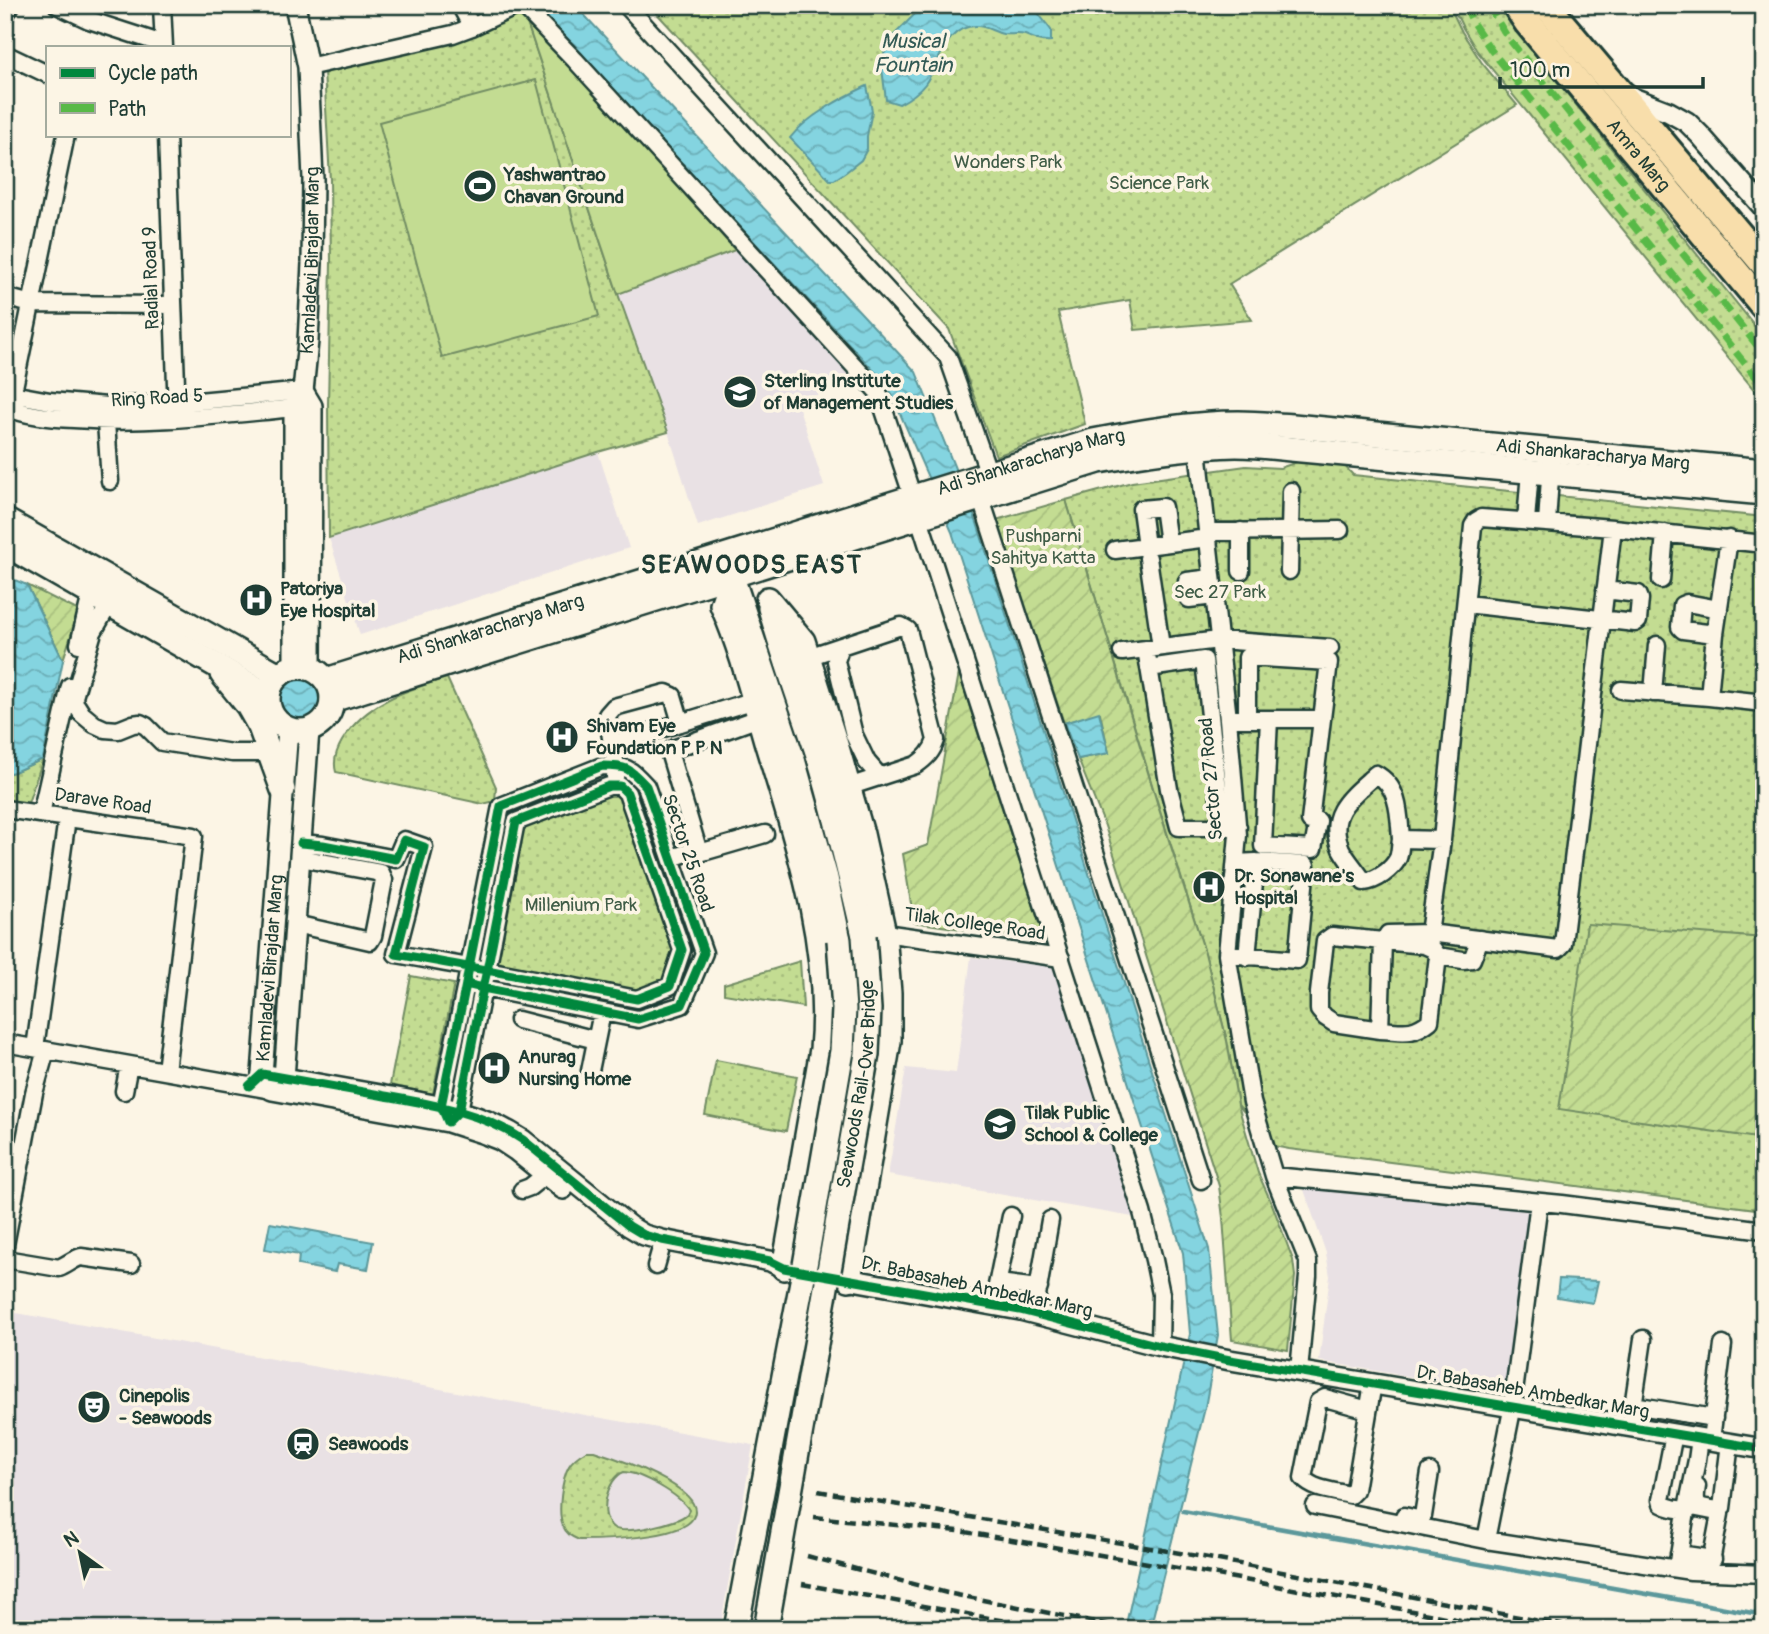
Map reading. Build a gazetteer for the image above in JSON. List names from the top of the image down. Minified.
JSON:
{"streets":{"highway":["Amra Marg"],"main road":["Adi Shankaracharya Marg","Seawoods Rail-Over Bridge"],"street":["Kamladevi Birajdar Marg","Radial Road 9","Ring Road 5","Sector 27 Road","Darave Road","Sector 25 Road","Tilak College Road","Dr. Babasaheb Ambedkar Marg"]},"crossings":[["Kamladevi Birajdar Marg","Ring Road 5"],["Kamladevi Birajdar Marg","Adi Shankaracharya Marg"],["Kamladevi Birajdar Marg","Dr. Babasaheb Ambedkar Marg"],["Radial Road 9","Ring Road 5"],["Adi Shankaracharya Marg","Sector 27 Road"],["Adi Shankaracharya Marg","Seawoods Rail-Over Bridge"],["Sector 27 Road","Dr. Babasaheb Ambedkar Marg"],["Tilak College Road","Seawoods Rail-Over Bridge"]],"districts":["SEAWOODS EAST"],"water":["Musical Fountain"],"parks":["Wonders Park","Science Park","Pushparni Sahitya Katta","Sec 27 Park","Millenium Park"],"places":{"sports":["Yashwantrao Chavan Ground"],"school or university":["Sterling Institute of Management Studies","Tilak Public School & College"],"hospital":["Patoriya Eye Hospital","Shivam Eye Foundation P P N","Dr. Sonawane's Hospital","Anurag Nursing Home"],"theatre":["Cinepolis - Seawoods"],"station":["Seawoods"]},"legend":["Cycle path","Path"],"scale_bar":"100 m","north":"top left"}
